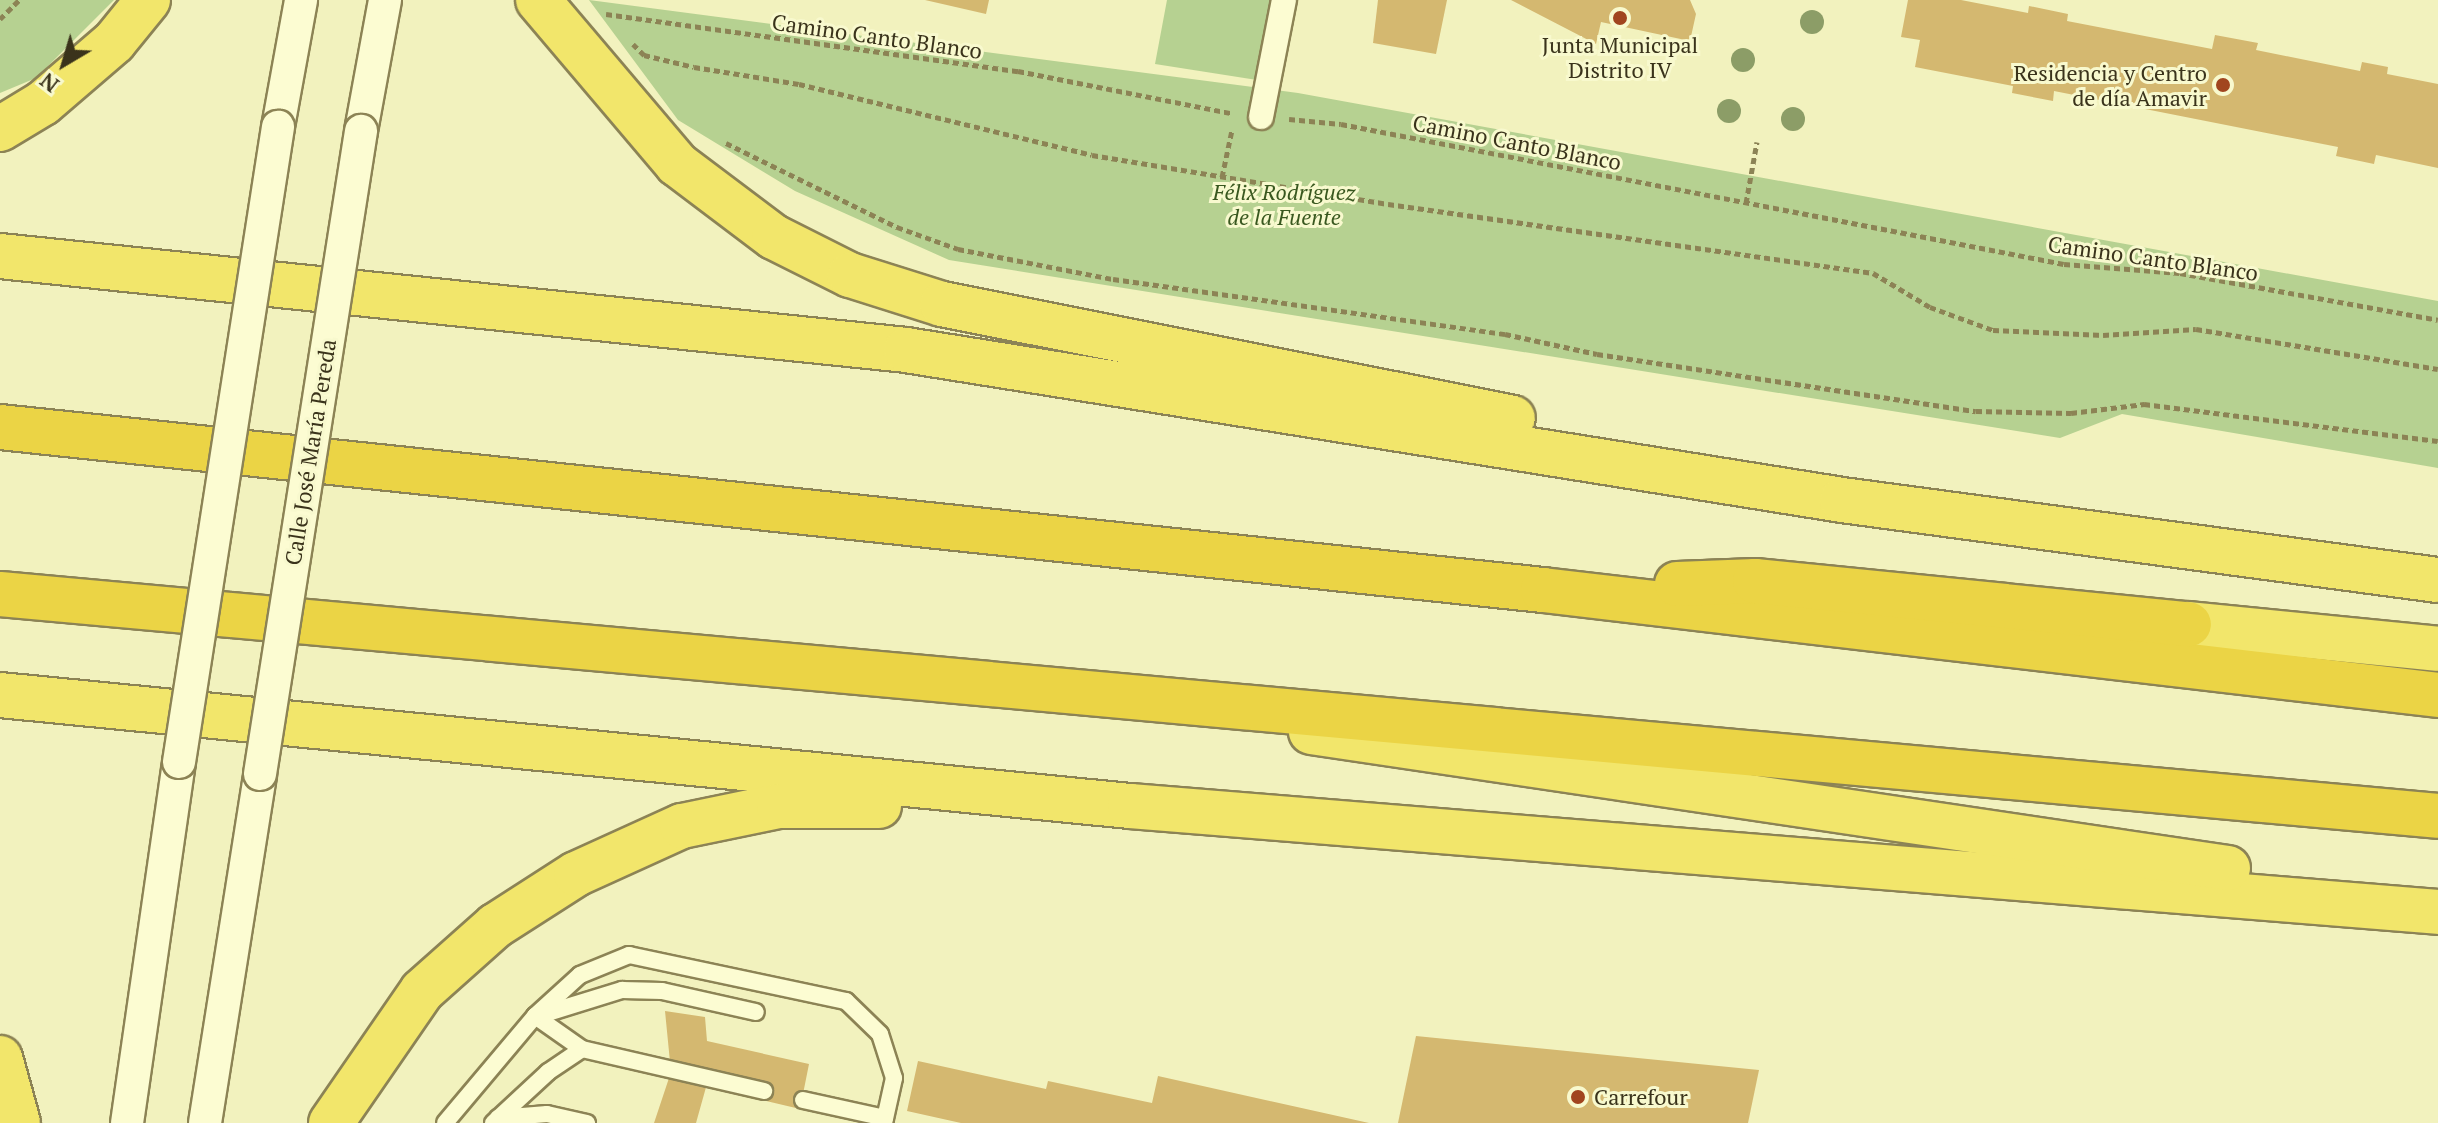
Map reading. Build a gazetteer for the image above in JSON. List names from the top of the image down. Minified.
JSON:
{"streets":{"street":["Calle José María Pereda"],"path":["Camino Canto Blanco"]},"parks":["Félix Rodríguez de la Fuente"],"places":["Junta Municipal Distrito IV","Residencia y Centro de día Amavir","Carrefour"],"north":"bottom left"}
